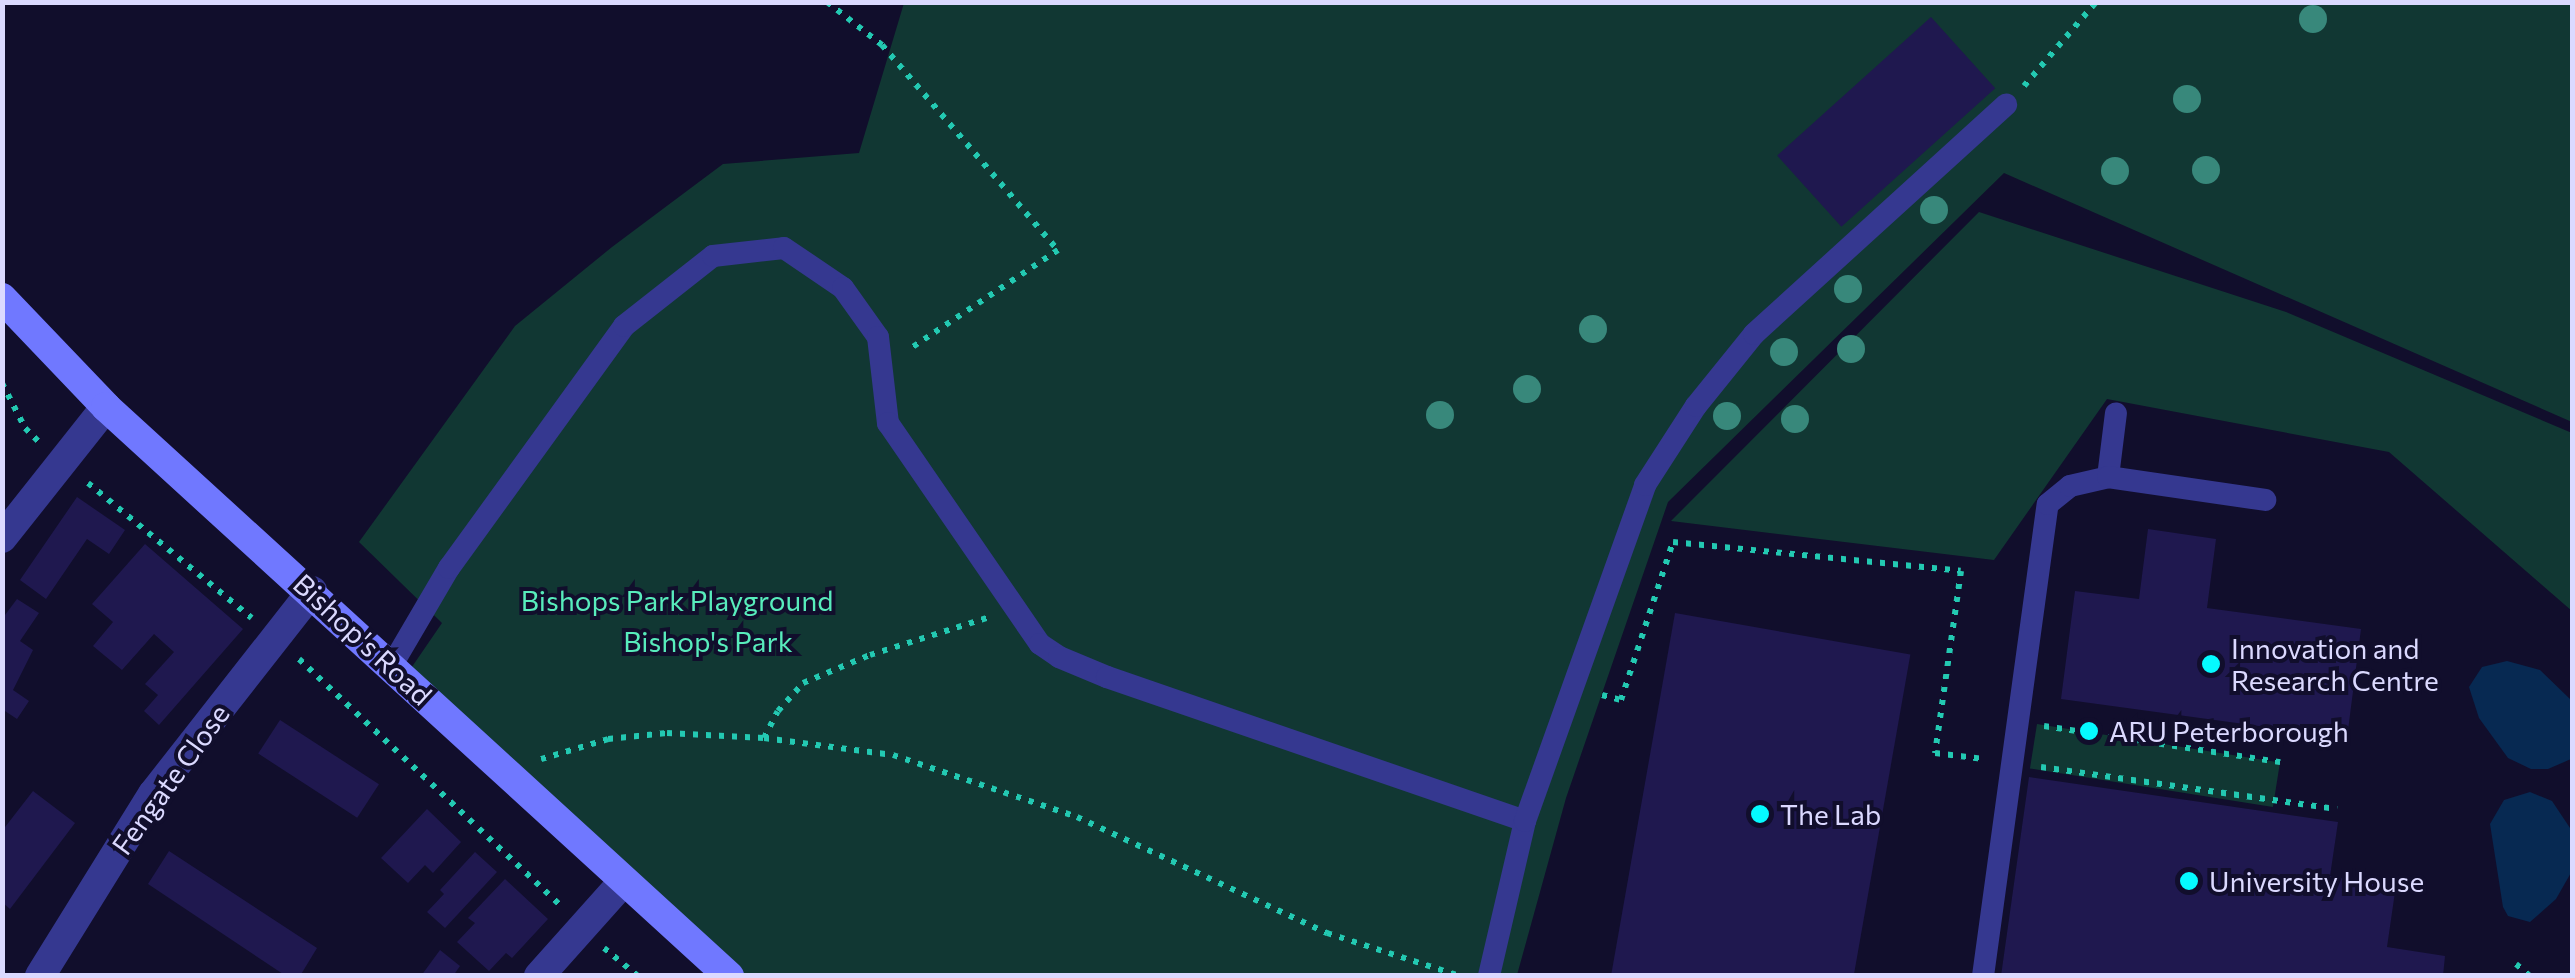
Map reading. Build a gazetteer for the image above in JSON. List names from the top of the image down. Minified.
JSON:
{"streets":{"street":["Bishop's Road","Fengate Close"]},"crossings":[["Bishop's Road","Fengate Close"]],"parks":["Bishops Park Playground","Bishop's Park"],"places":["Innovation and Research Centre","ARU Peterborough","The Lab","University House"]}
